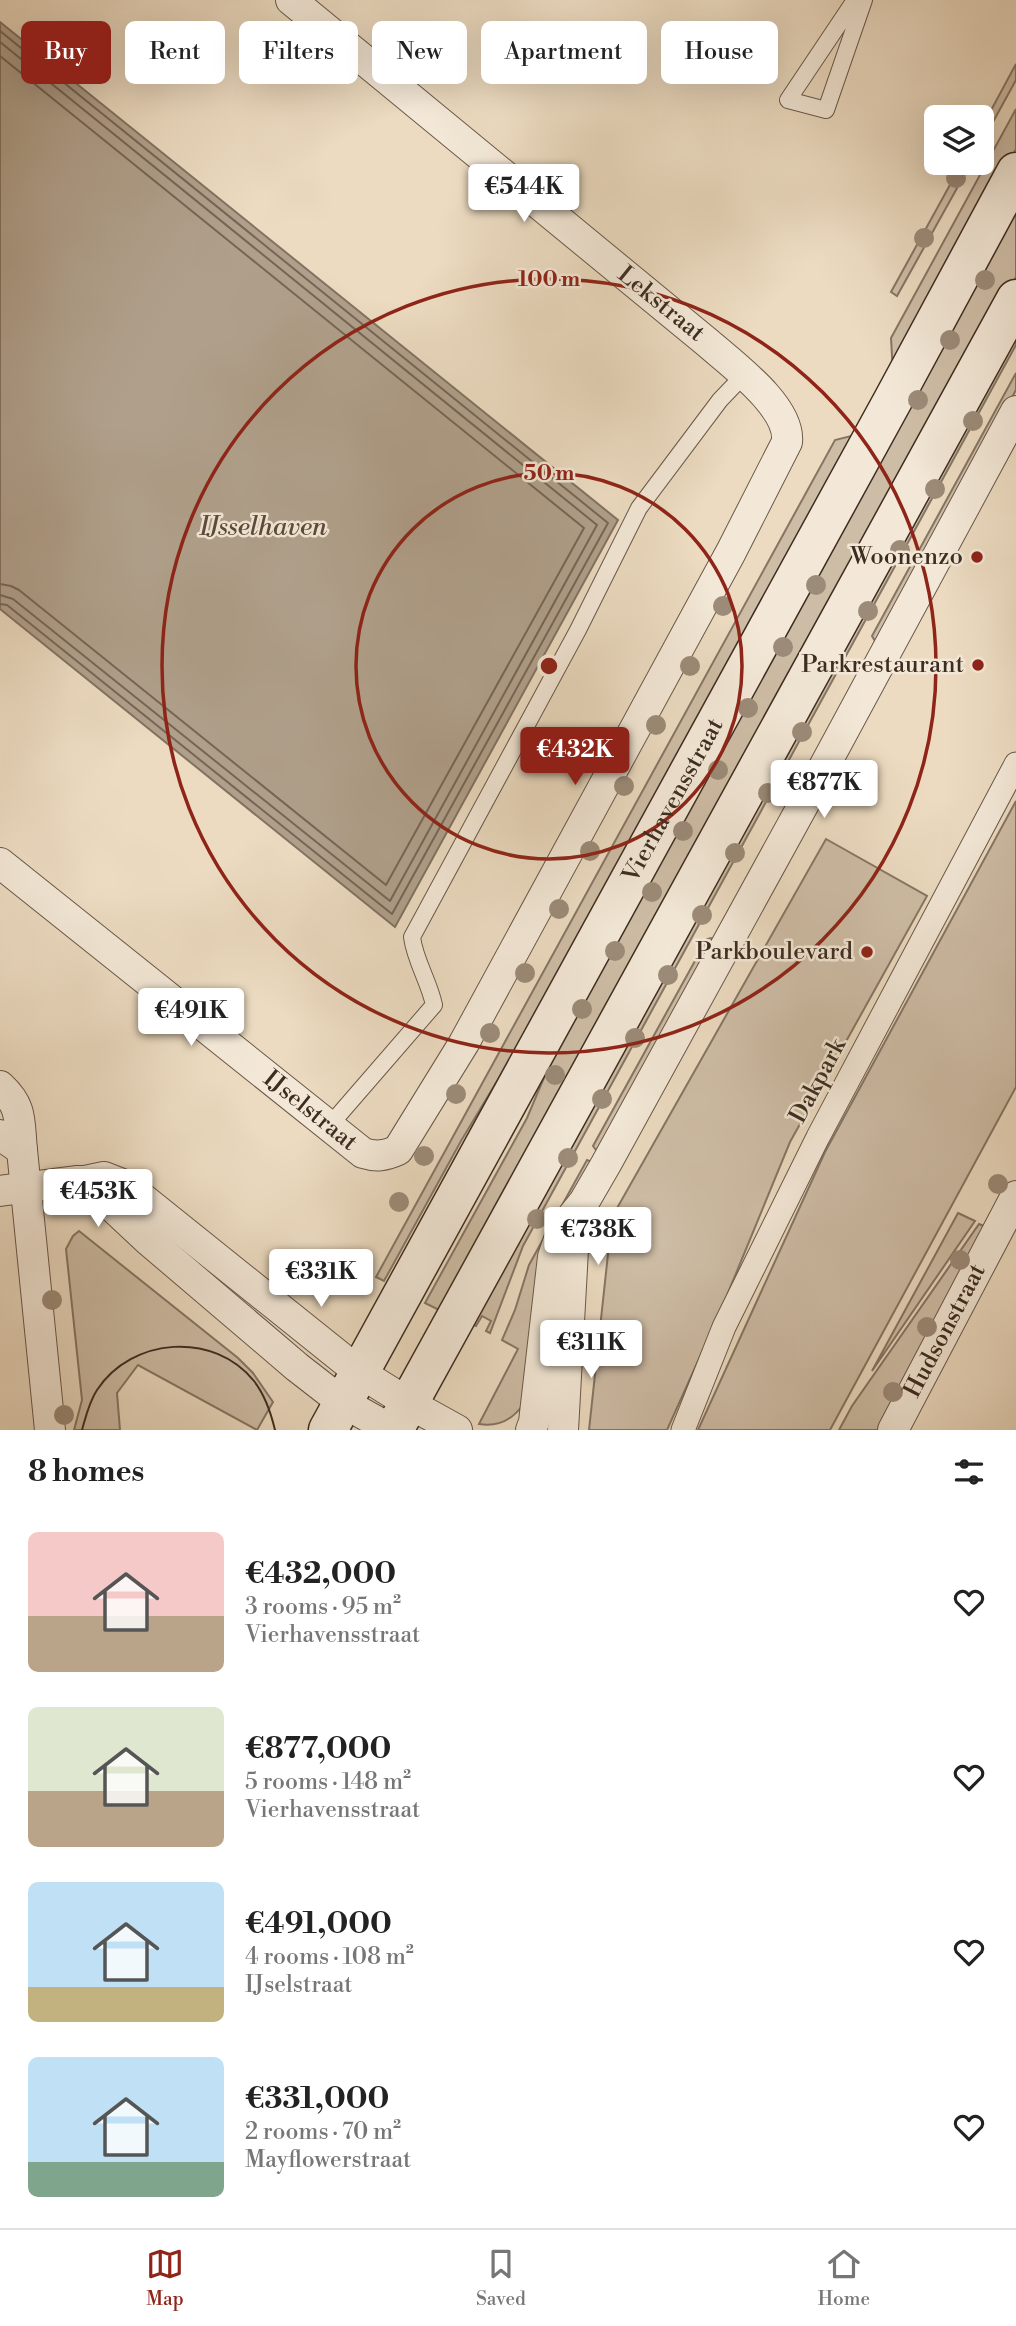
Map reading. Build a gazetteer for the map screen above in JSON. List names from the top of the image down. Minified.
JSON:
{"streets":{"main road":["Vierhavensstraat"],"street":["Lekstraat","Dakpark","IJselstraat","Hudsonstraat"]},"crossings":[["Lekstraat","IJselstraat"]],"water":["IJsselhaven"],"places":["Woonenzo","Parkrestaurant","Parkboulevard"],"page":{"chip":["Buy","Rent","Filters","New","Apartment","House"],"price":["€544K","€432K","€877K","€491K","€453K","€738K","€331K","€311K"],"heading":"8 homes","list":[{"name":"€432,000","note":"3 rooms · 95 m² · Vierhavensstraat"},{"name":"€877,000","note":"5 rooms · 148 m² · Vierhavensstraat"},{"name":"€491,000","note":"4 rooms · 108 m² · IJselstraat"},{"name":"€331,000","note":"2 rooms · 70 m² · Mayflowerstraat"}],"tabs":["Map","Saved","Home"]},"rings":["100 m","50 m"]}
